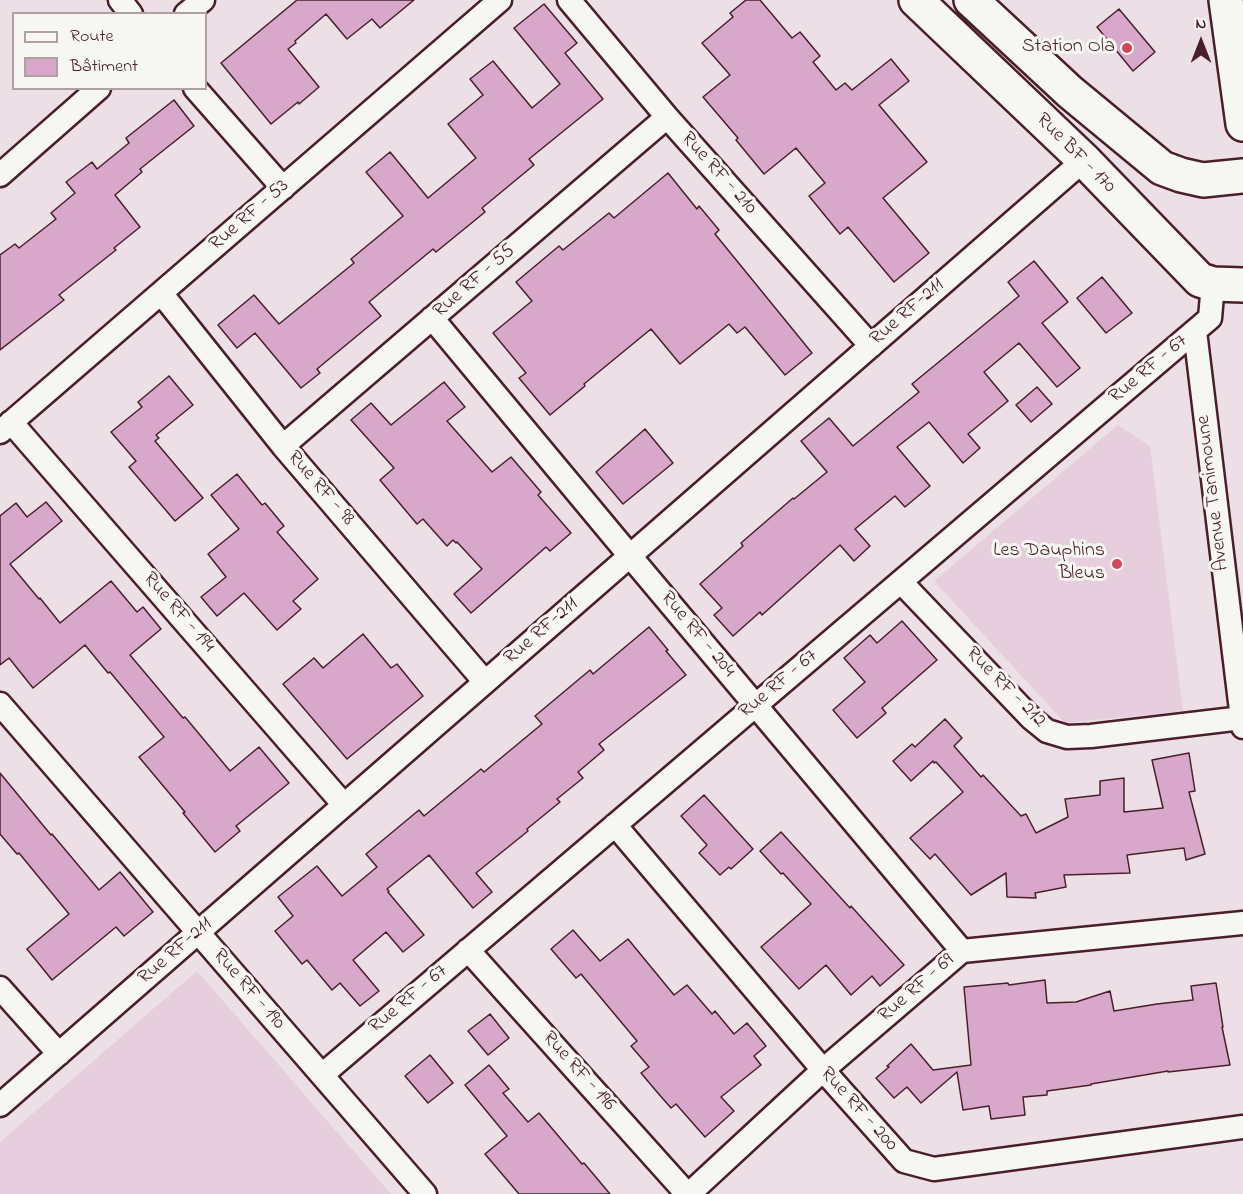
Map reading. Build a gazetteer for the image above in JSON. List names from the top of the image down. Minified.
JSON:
{"streets":{"main road":["Rue BF - 170"],"street":["Rue RF - 210","Rue RF - 53","Rue RF - 55","Rue RF-211","Rue RF - 67","Rue RF - 98","Avenue Tanimoune","Rue RF - 194","Rue RF - 204","Rue RF - 212","Rue RF - 69","Rue RF - 190","Rue RF - 196","Rue RF - 200"]},"crossings":[["Rue BF - 170","Rue RF-211"],["Rue BF - 170","Rue RF - 67"],["Rue RF - 210","Rue RF - 55"],["Rue RF - 210","Rue RF-211"],["Rue RF - 53","Rue RF - 98"],["Rue RF - 53","Rue RF - 194"],["Rue RF - 55","Rue RF - 98"],["Rue RF - 55","Rue RF - 204"],["Rue RF-211","Rue RF - 98"],["Rue RF-211","Rue RF - 194"],["Rue RF-211","Rue RF - 204"],["Rue RF-211","Rue RF - 190"],["Rue RF - 67","Avenue Tanimoune"],["Rue RF - 67","Rue RF - 204"],["Rue RF - 67","Rue RF - 212"],["Rue RF - 67","Rue RF - 190"],["Rue RF - 67","Rue RF - 196"],["Rue RF - 67","Rue RF - 200"],["Avenue Tanimoune","Rue RF - 212"],["Rue RF - 204","Rue RF - 69"],["Rue RF - 69","Rue RF - 196"],["Rue RF - 69","Rue RF - 200"]],"places":["Station Ola","Les Dauphins Bleus"],"legend":["Route","Bâtiment"],"north":"top"}
